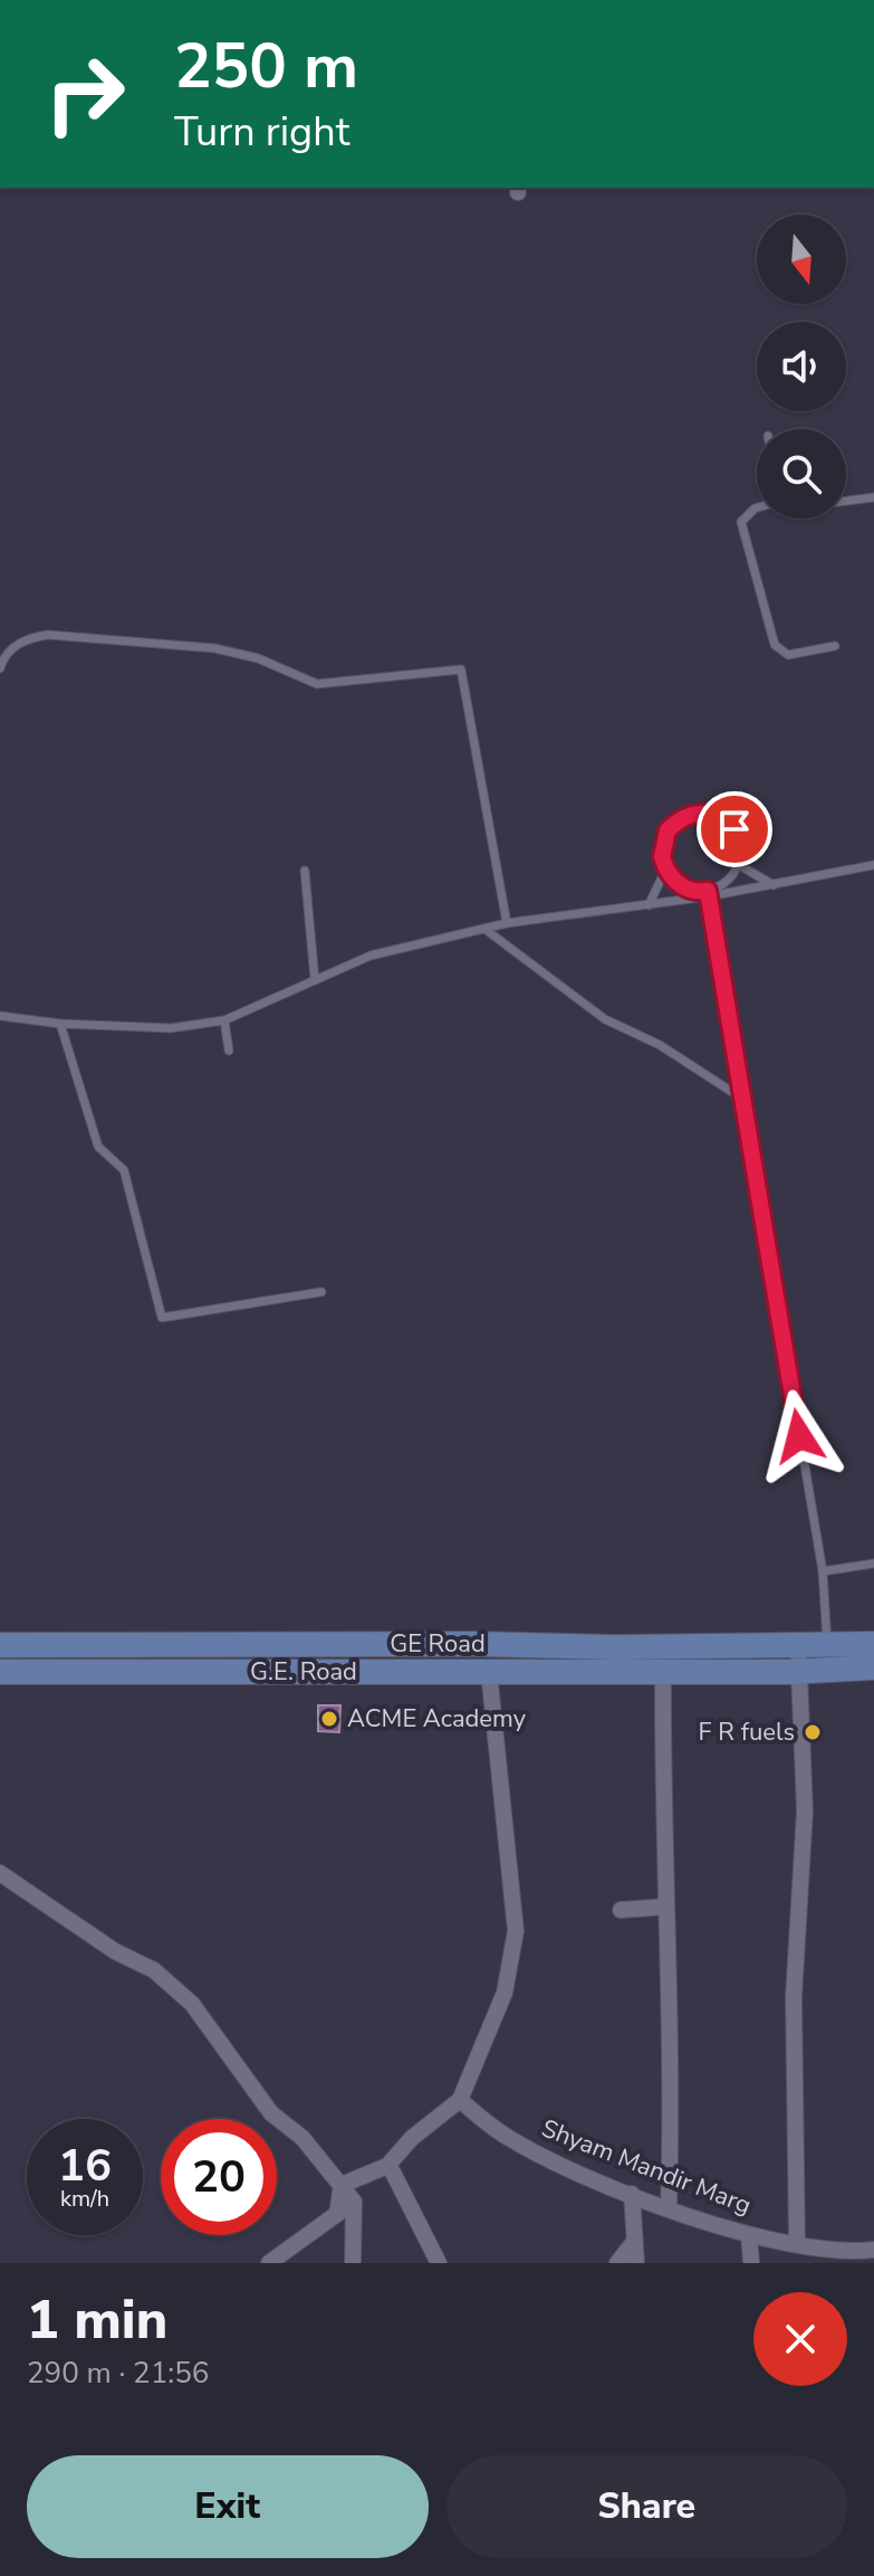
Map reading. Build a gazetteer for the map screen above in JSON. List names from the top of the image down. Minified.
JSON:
{"streets":{"main road":["GE Road","G.E. Road"],"street":["Shyam Mandir Marg"]},"crossings":[["GE Road","G.E. Road"]],"places":["ACME Academy","F R fuels"],"north":"bottom","page":{"turn":["250 m","Turn right"],"speed":"16 km/h","limit":"20","heading":["1 min","290 m · 21:56"],"buttons":["Exit","Share"]}}
